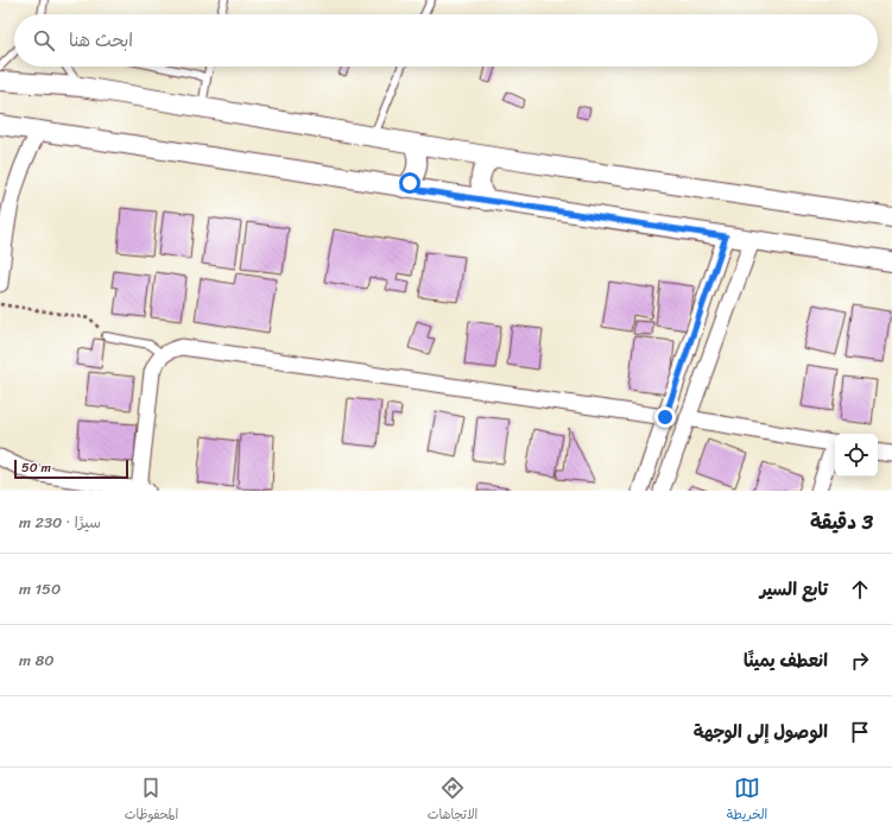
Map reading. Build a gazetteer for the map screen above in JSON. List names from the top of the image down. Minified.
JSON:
{"scale_bar":"50 m","page":{"search":"ابحث هنا","scale":"50 m","heading":["3 دقيقة","سيرًا · 230 m"],"list":[["تابع السير","150 m"],["انعطف يمينًا","80 m"],"الوصول إلى الوجهة"],"nav":["الخريطة","الاتجاهات","المحفوظات"]}}
